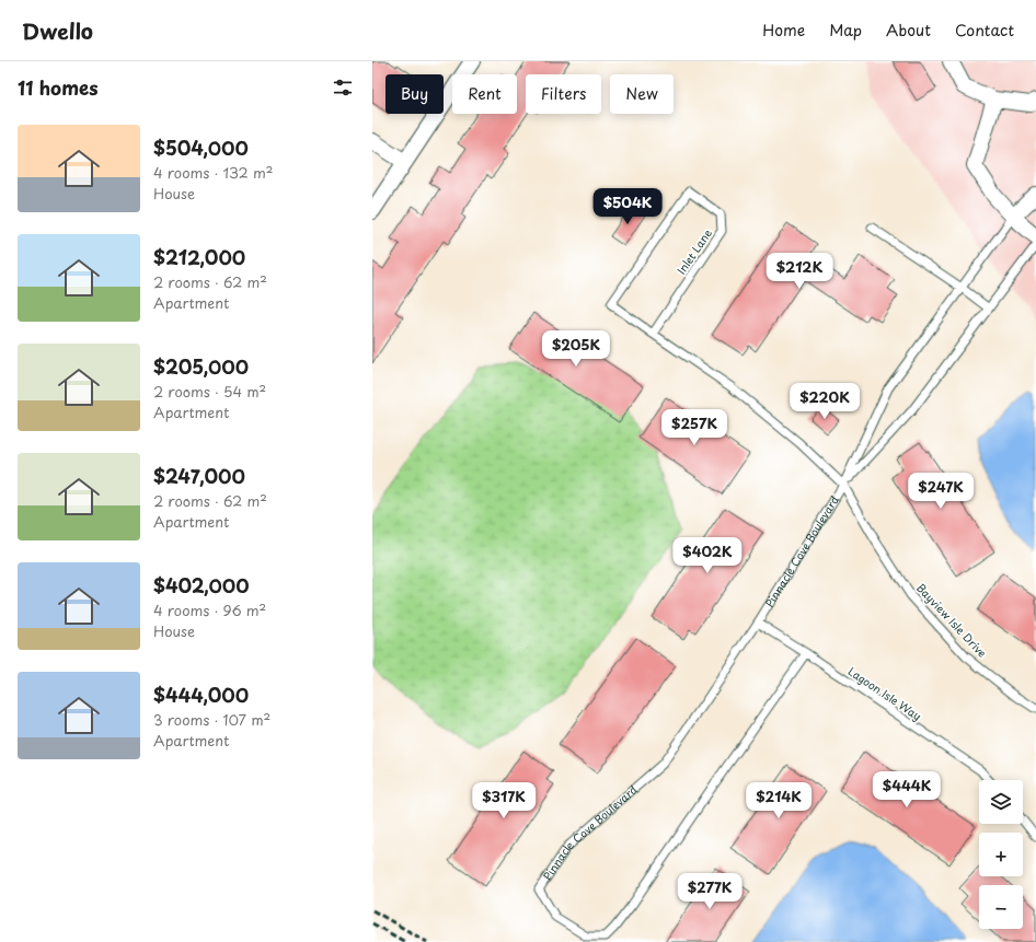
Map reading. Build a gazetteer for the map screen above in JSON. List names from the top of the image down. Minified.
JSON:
{"streets":{"street":["Pinnacle Cove Boulevard"],"lane":["Inlet Lane","Bayview Isle Drive","Lagoon Isle Way"]},"crossings":[["Inlet Lane","Pinnacle Cove Boulevard"],["Inlet Lane","Bayview Isle Drive"],["Pinnacle Cove Boulevard","Bayview Isle Drive"],["Pinnacle Cove Boulevard","Lagoon Isle Way"]],"page":{"header":"Dwello","nav":["Home","Map","About","Contact"],"heading":"11 homes","chip":["Buy","Rent","Filters","New"],"list":[{"name":"$504,000","note":"4 rooms · 132 m² · House"},{"name":"$212,000","note":"2 rooms · 62 m² · Apartment"},{"name":"$205,000","note":"2 rooms · 54 m² · Apartment"},{"name":"$247,000","note":"2 rooms · 62 m² · Apartment"},{"name":"$402,000","note":"4 rooms · 96 m² · House"},{"name":"$444,000","note":"3 rooms · 107 m² · Apartment"}],"price":["$504K","$212K","$205K","$220K","$257K","$247K","$402K","$444K","$317K","$214K","$277K"],"map_buttons":["+","−"]}}
